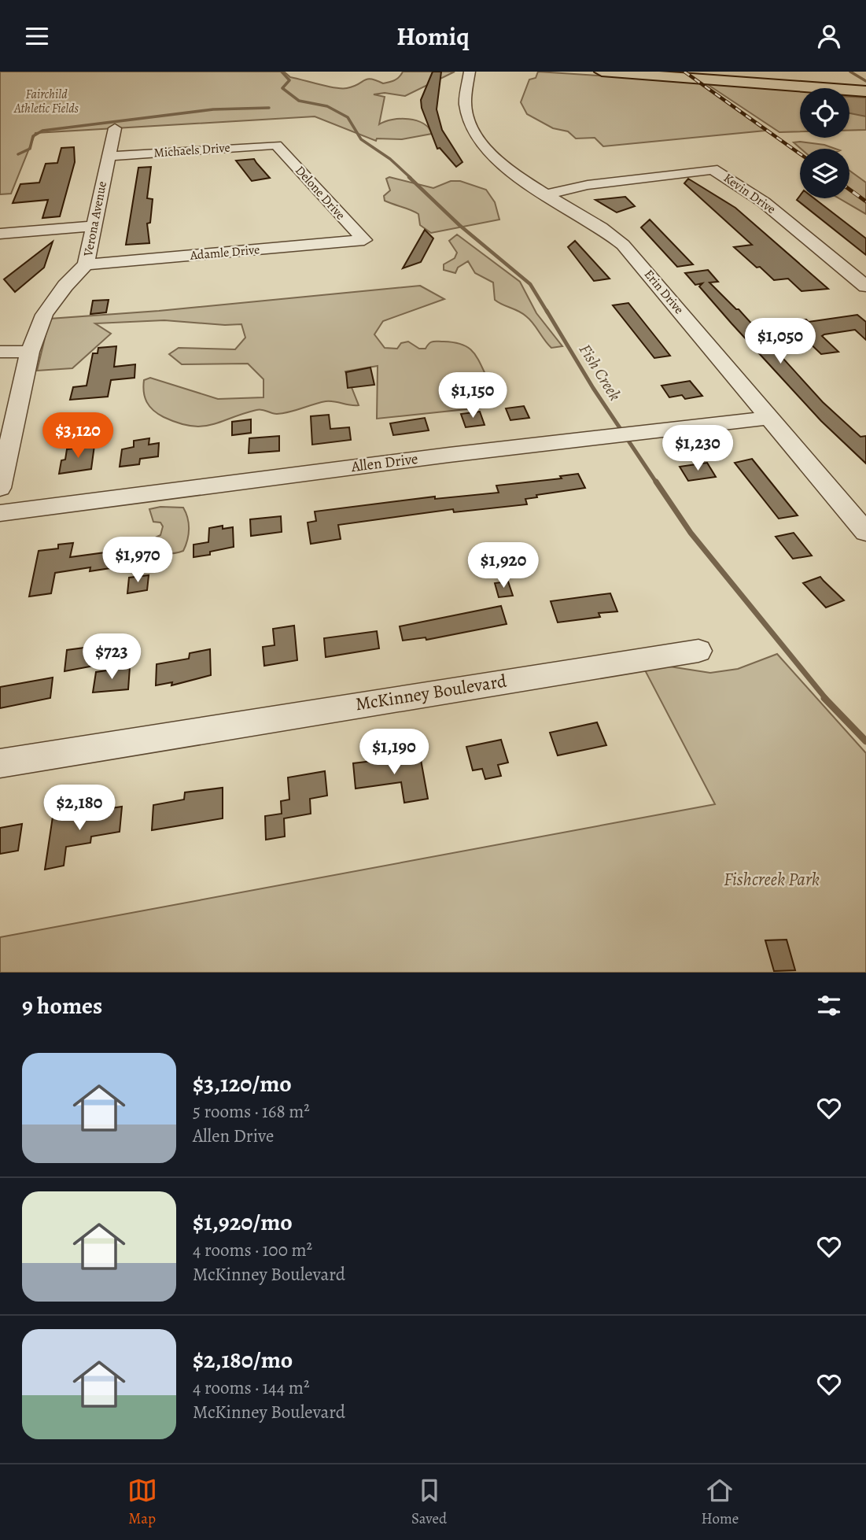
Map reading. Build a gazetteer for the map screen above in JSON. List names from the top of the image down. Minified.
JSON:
{"streets":{"street":["Michaels Drive","Delone Drive","Kevin Drive","Verona Avenue","Adamle Drive","Erin Drive","Allen Drive","McKinney Boulevard"]},"crossings":[["Michaels Drive","Delone Drive"],["Michaels Drive","Verona Avenue"],["Delone Drive","Adamle Drive"],["Kevin Drive","Erin Drive"],["Verona Avenue","Adamle Drive"],["Erin Drive","Allen Drive"]],"water":["Fish Creek"],"parks":["Fairchild Athletic Fields","Fishcreek Park"],"page":{"header":"Homiq","price":["$1,050","$1,150","$3,120","$1,230","$1,970","$1,920","$723","$1,190","$2,180"],"heading":"9 homes","list":[{"name":"$3,120/mo","note":"5 rooms · 168 m² · Allen Drive"},{"name":"$1,920/mo","note":"4 rooms · 100 m² · McKinney Boulevard"},{"name":"$2,180/mo","note":"4 rooms · 144 m² · McKinney Boulevard"}],"tabs":["Map","Saved","Home"]}}
